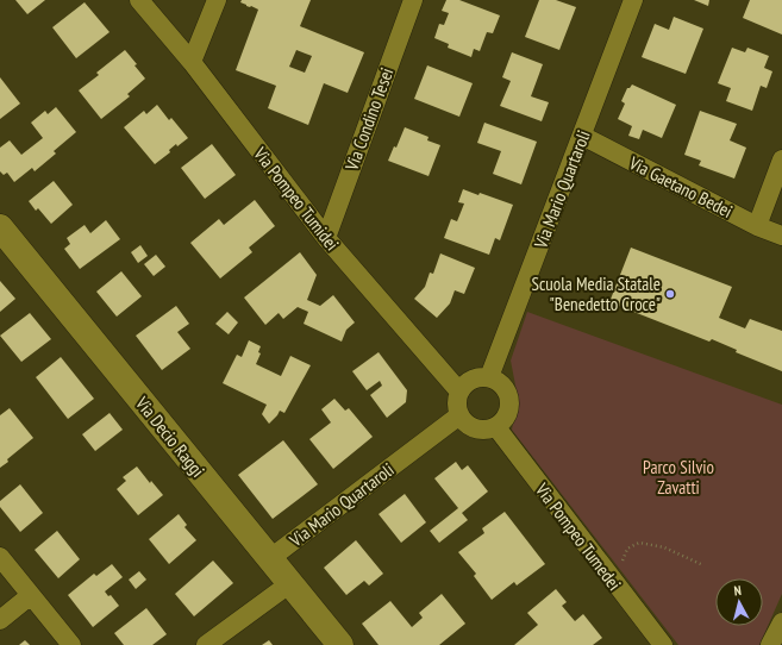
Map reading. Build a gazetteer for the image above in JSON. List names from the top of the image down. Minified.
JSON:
{"streets":{"main road":["Via Decio Raggi"],"street":["Via Condino Tesei","Via Gaetano Bedei","Via Mario Quartaroli","Via Pompeo Tumidei","Via Pompeo Tumedei"]},"crossings":[["Via Condino Tesei","Via Pompeo Tumidei"],["Via Gaetano Bedei","Via Mario Quartaroli"],["Via Mario Quartaroli","Via Pompeo Tumidei"],["Via Mario Quartaroli","Via Decio Raggi"],["Via Mario Quartaroli","Via Pompeo Tumedei"],["Via Pompeo Tumidei","Via Pompeo Tumedei"]],"parks":["Parco Silvio Zavatti"],"places":["Scuola Media Statale \"Benedetto Croce\""],"north":"top"}
